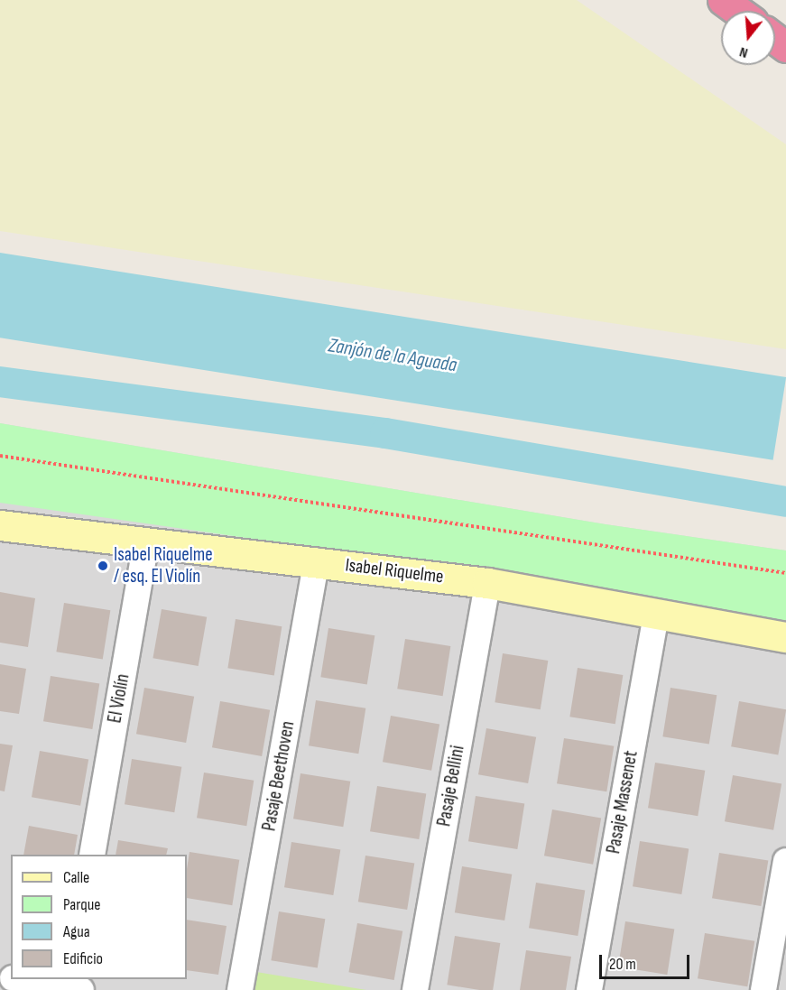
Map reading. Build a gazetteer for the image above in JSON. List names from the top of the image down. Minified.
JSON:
{"streets":{"street":["Isabel Riquelme","El Violín","Pasaje Beethoven","Pasaje Bellini","Pasaje Massenet"]},"crossings":[["Isabel Riquelme","El Violín"],["Isabel Riquelme","Pasaje Beethoven"],["Isabel Riquelme","Pasaje Bellini"],["Isabel Riquelme","Pasaje Massenet"]],"water":["Zanjón de la Aguada"],"places":["Isabel Riquelme / esq. El Violín"],"legend":["Calle","Parque","Agua","Edificio"],"scale_bar":"20 m","north":"bottom"}
